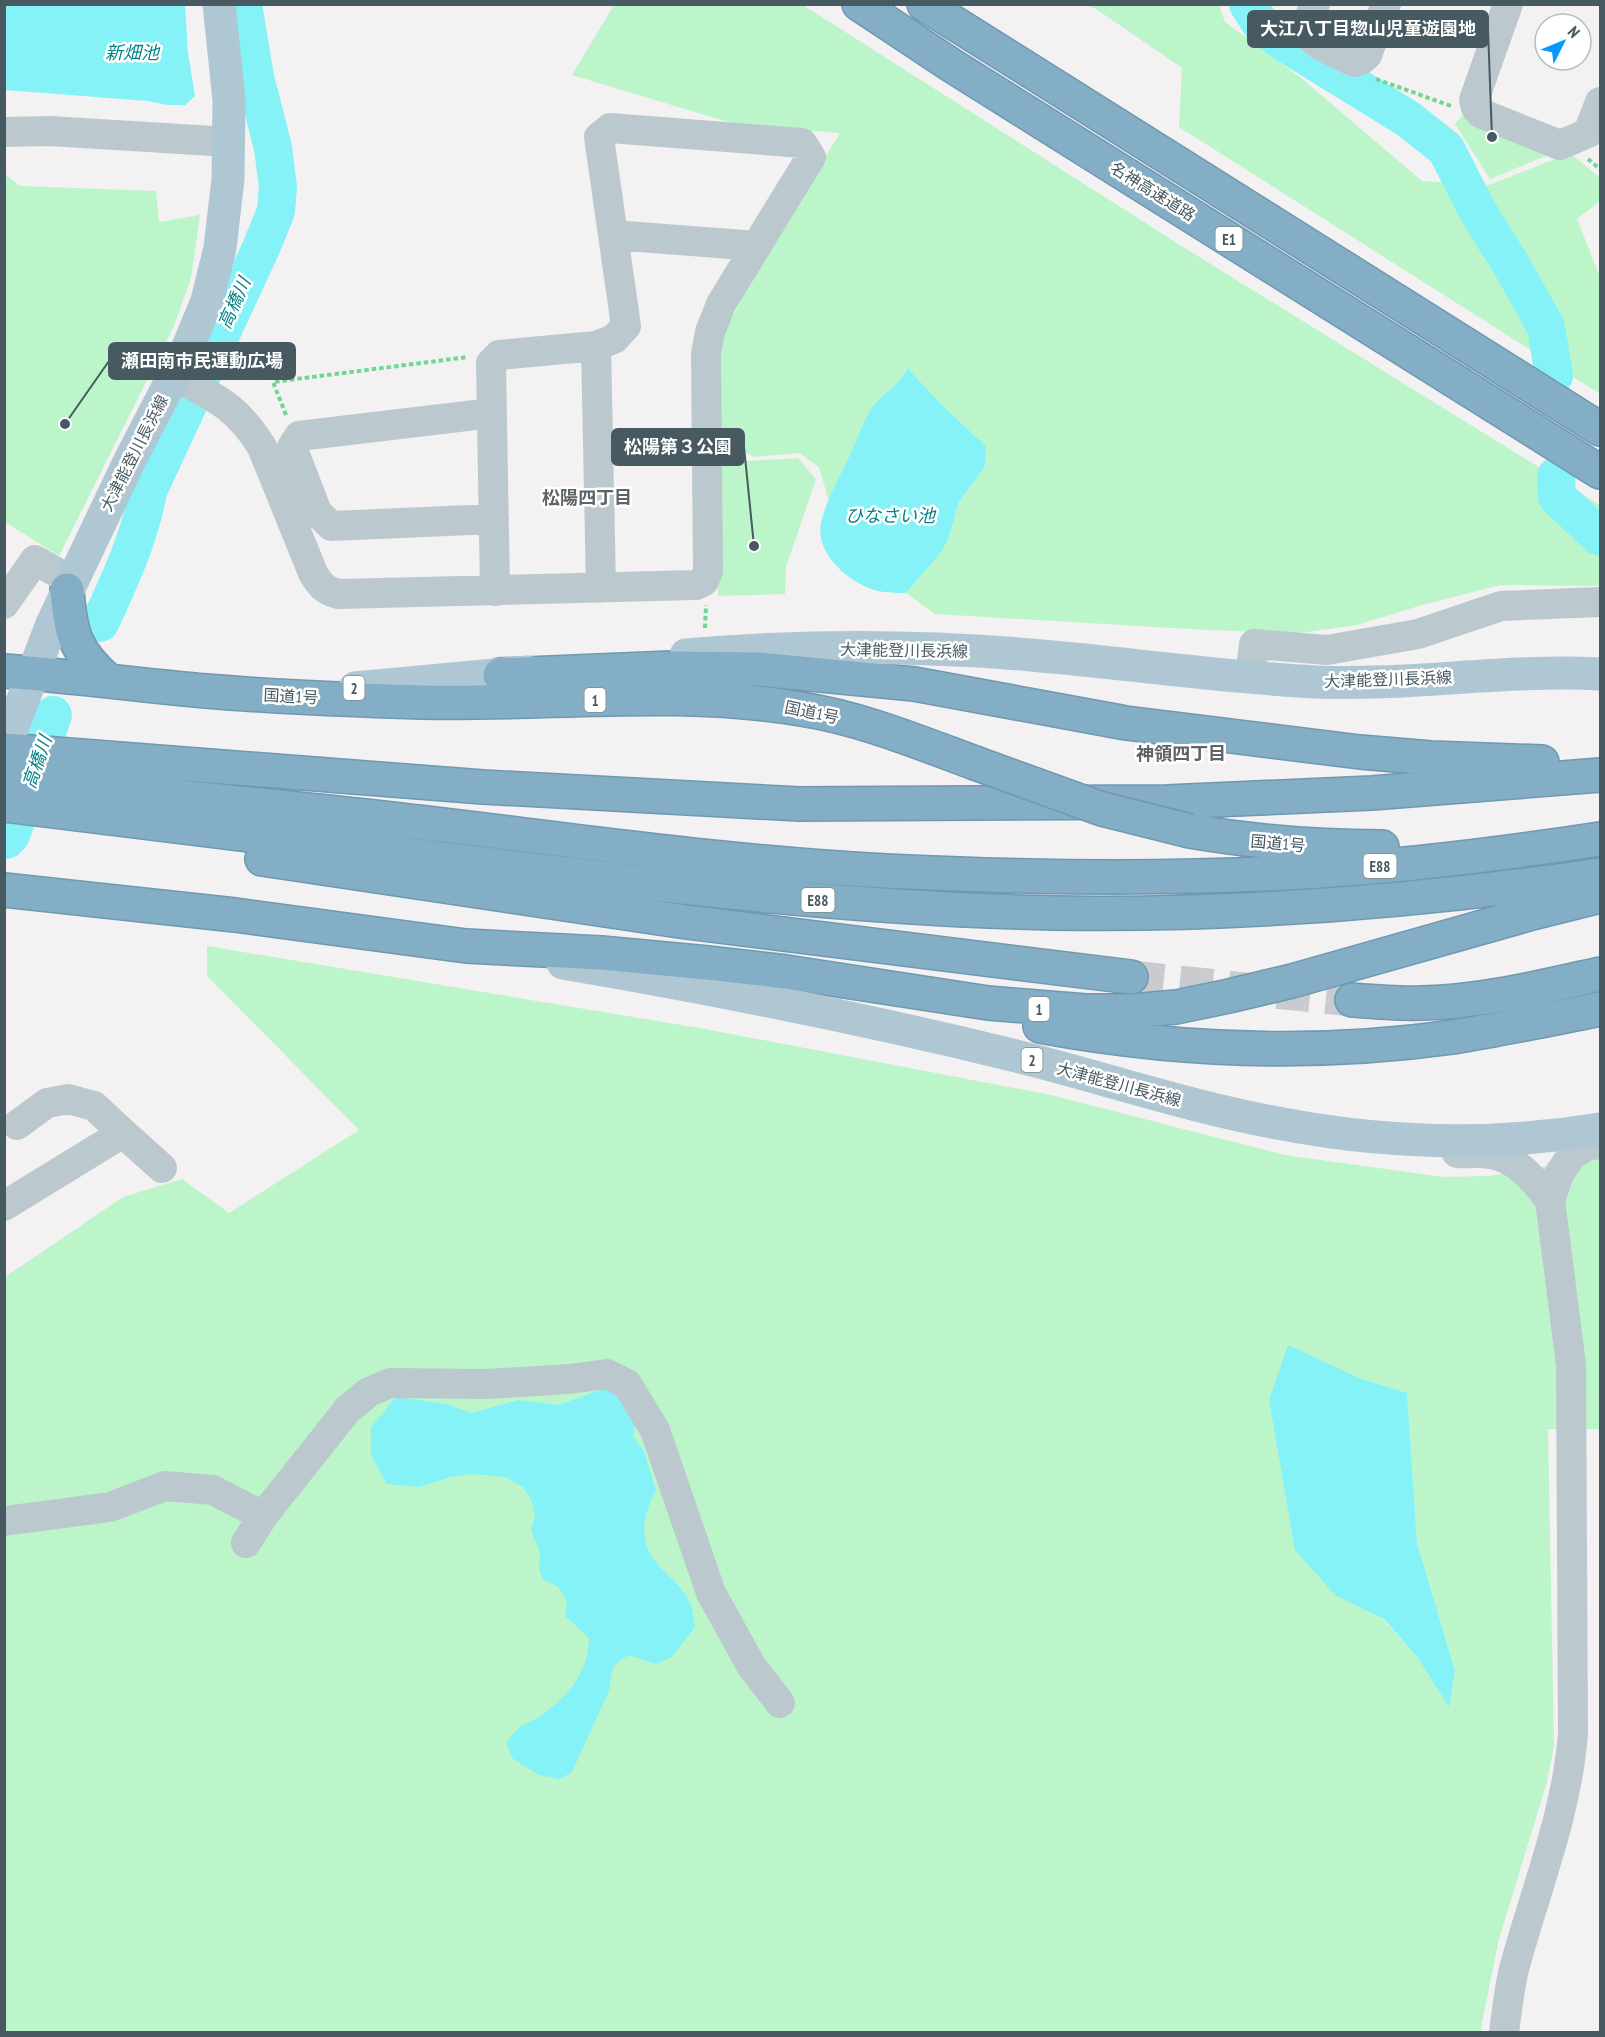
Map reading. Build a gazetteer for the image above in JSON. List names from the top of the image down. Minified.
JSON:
{"streets":{"highway":["名神高速道路","E1","国道1号","1","E88"],"main road":["大津能登川長浜線","2"]},"crossings":[["大津能登川長浜線","国道1号"],["大津能登川長浜線","1"],["大津能登川長浜線","E88"]],"districts":["松陽四丁目","神領四丁目"],"water":["新畑池","高橋川","ひなさい池"],"places":["大江八丁目惣山児童遊園地","瀬田南市民運動広場","松陽第３公園"],"north":"top right"}
